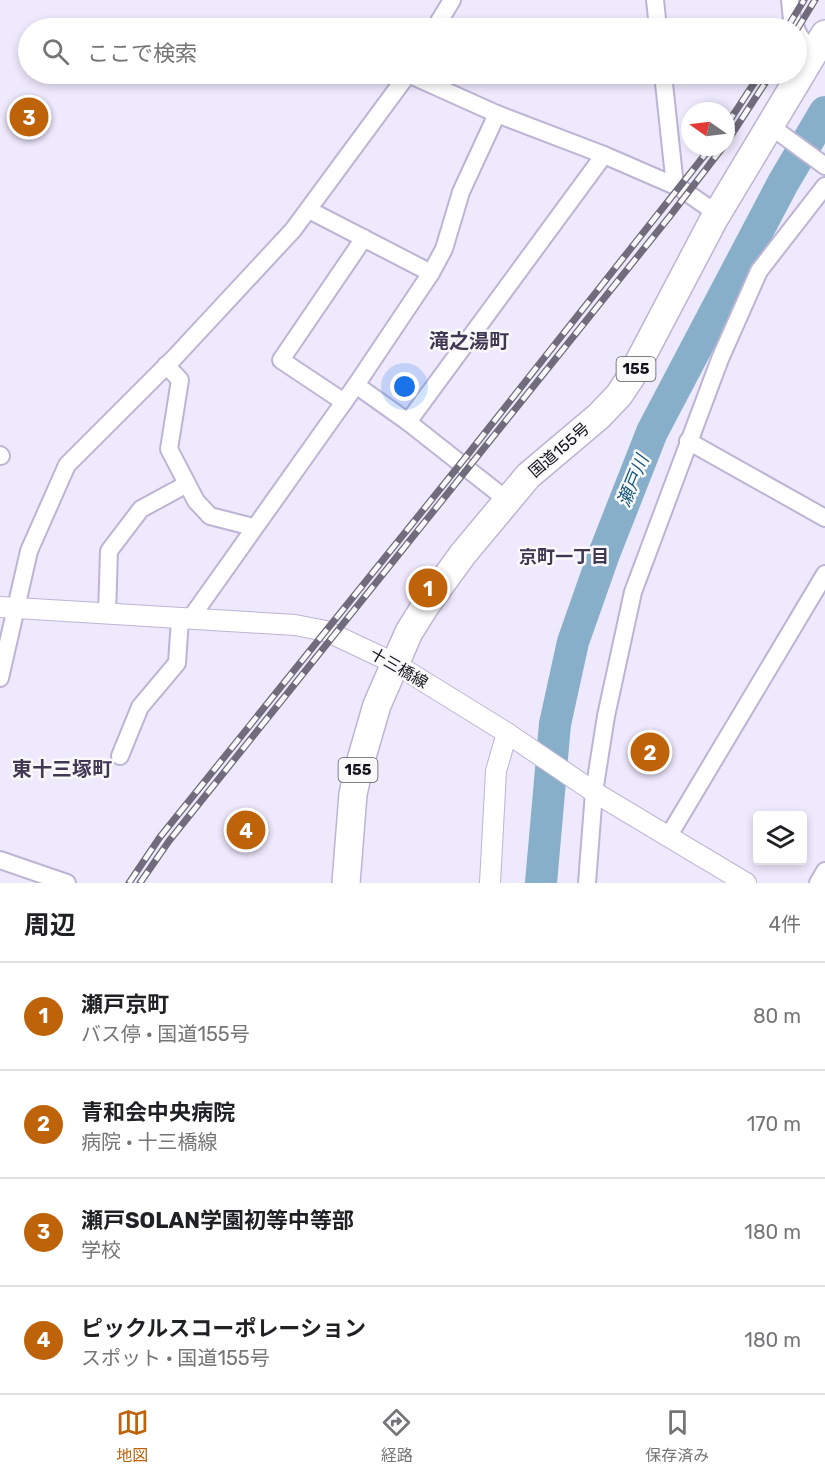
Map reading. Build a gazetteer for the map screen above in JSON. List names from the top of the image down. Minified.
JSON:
{"streets":{"highway":["155","国道155号"],"street":["十三橋線"]},"crossings":[["国道155号","十三橋線"]],"districts":["滝之湯町","京町一丁目","東十三塚町"],"water":["瀬戸川"],"north":"left","page":{"search":"ここで検索","pins":["3","1","2","4"],"heading":["周辺","4件"],"list":[{"mark":"1","name":"瀬戸京町","note":"バス停 · 国道155号","value":"80 m"},{"mark":"2","name":"青和会中央病院","note":"病院 · 十三橋線","value":"170 m"},{"mark":"3","name":"瀬戸SOLAN学園初等中等部","note":"学校","value":"180 m"},{"mark":"4","name":"ピックルスコーポレーション","note":"スポット · 国道155号","value":"180 m"}],"nav":["地図","経路","保存済み"]}}
